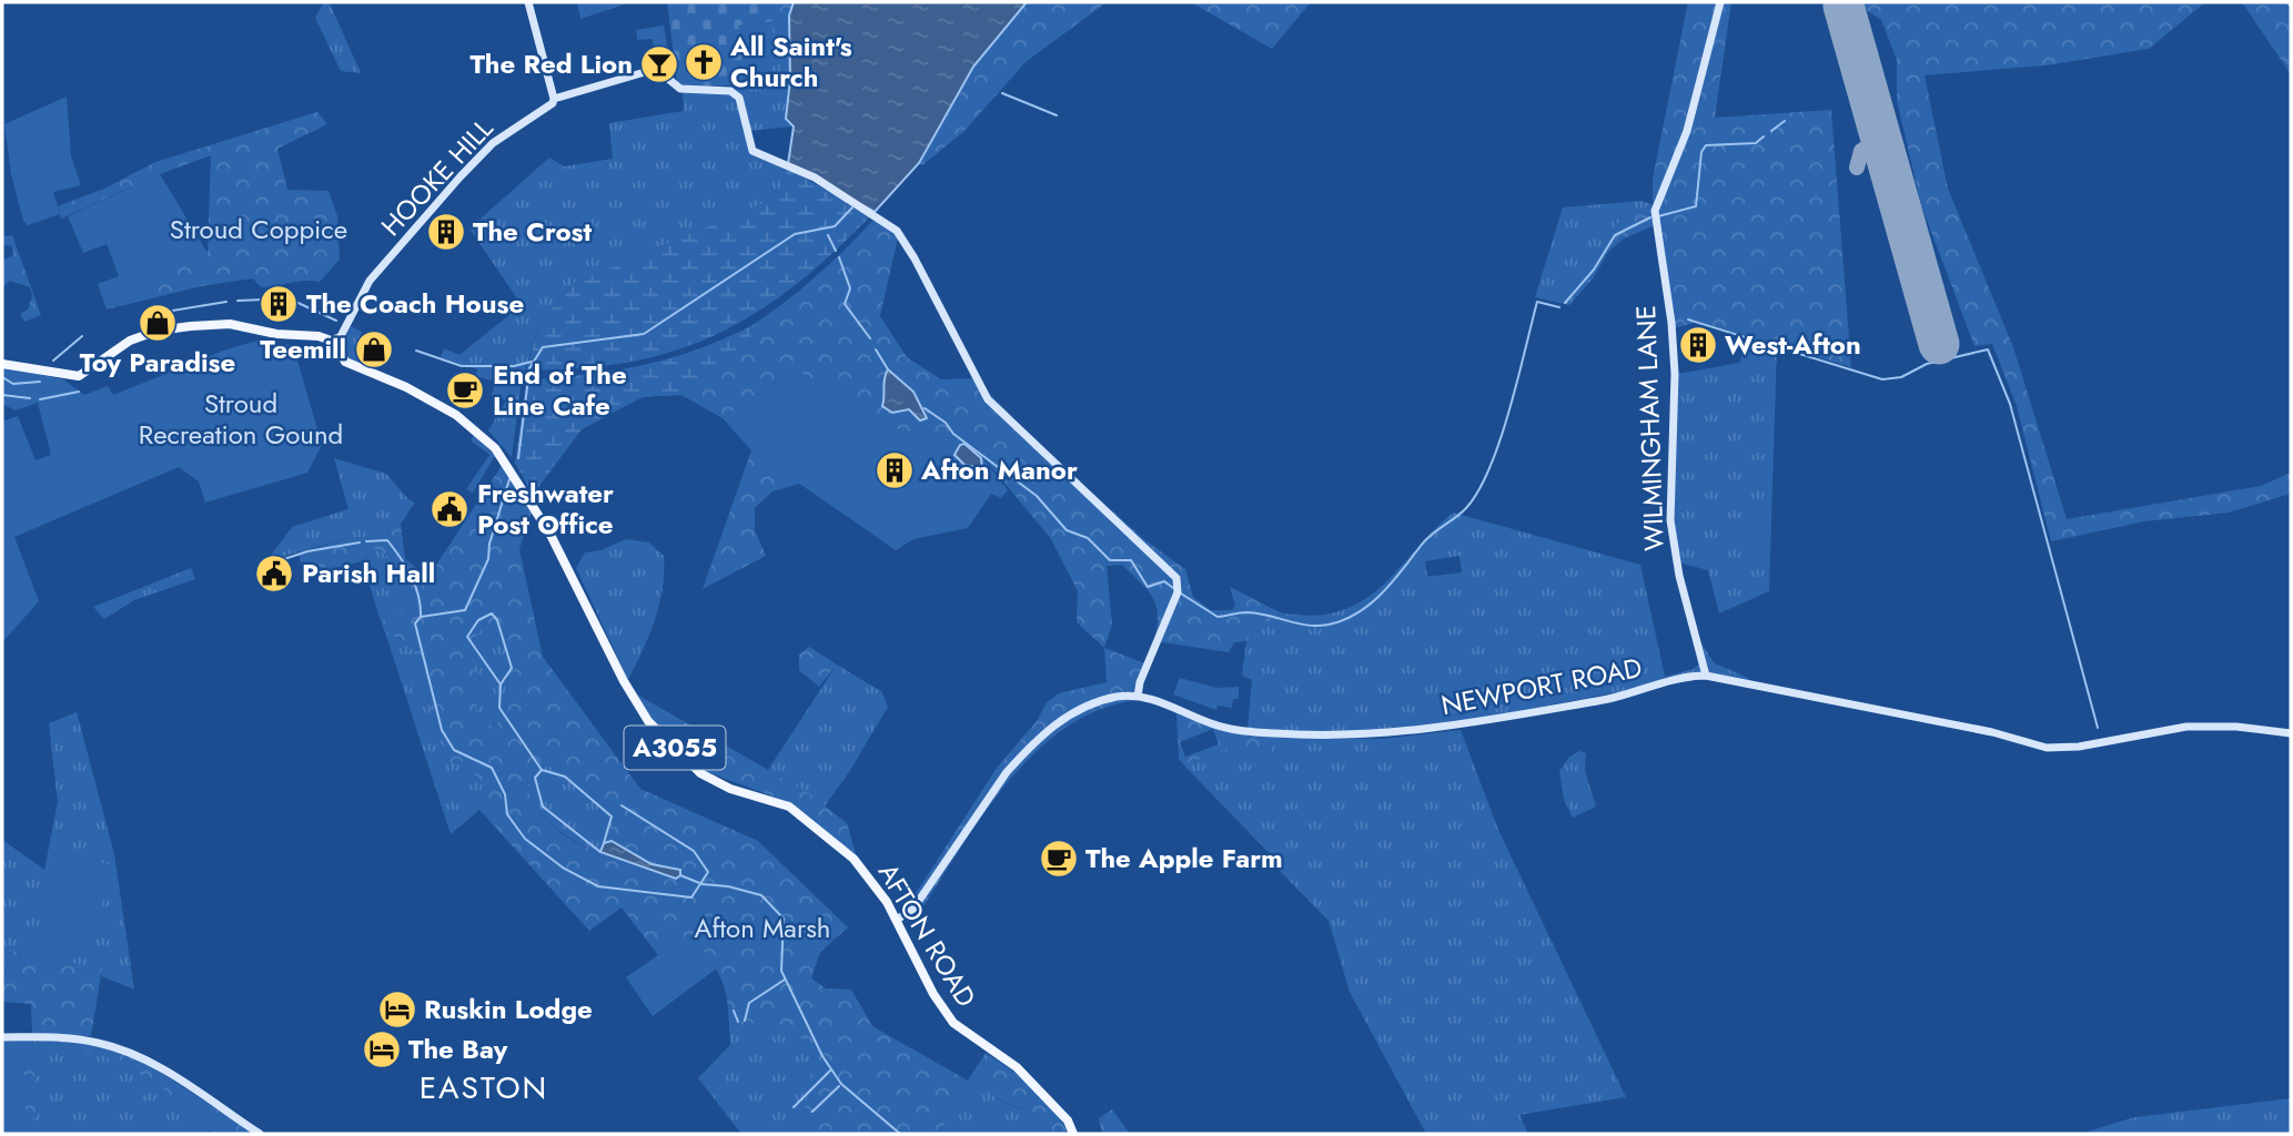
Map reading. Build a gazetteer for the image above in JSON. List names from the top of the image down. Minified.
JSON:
{"streets":{"main road":["A3055","AFTON ROAD"],"street":["HOOKE HILL","WILMINGHAM LANE","NEWPORT ROAD"]},"crossings":[["HOOKE HILL","A3055"],["HOOKE HILL","AFTON ROAD"],["WILMINGHAM LANE","NEWPORT ROAD"],["NEWPORT ROAD","AFTON ROAD"],["A3055","AFTON ROAD"]],"districts":["EASTON"],"parks":["Stroud Coppice","Stroud Recreation Gound","Afton Marsh"],"places":{"church":["All Saint's Church"],"bar":["The Red Lion"],"building":["The Crost","The Coach House","West-Afton","Afton Manor"],"shop":["Toy Paradise","Teemill"],"cafe":["End of The Line Cafe","The Apple Farm"],"public building":["Freshwater Post Office","Parish Hall"],"hotel":["Ruskin Lodge","The Bay"]}}
